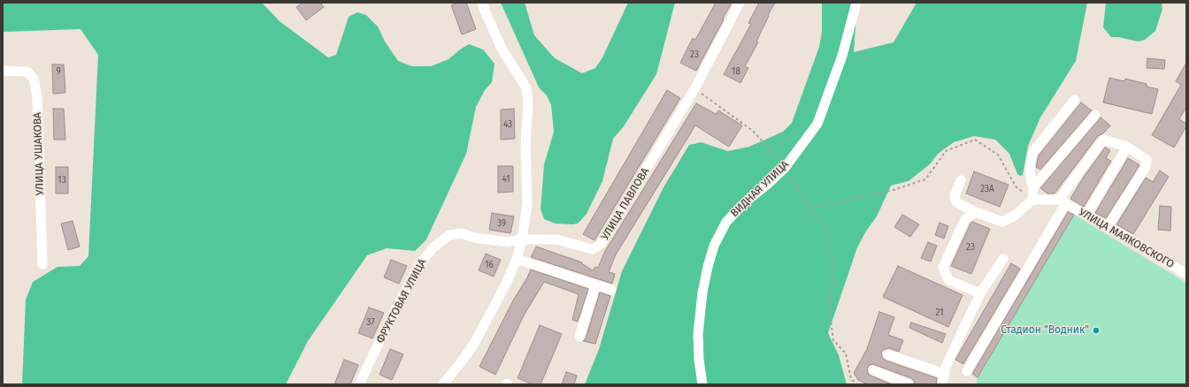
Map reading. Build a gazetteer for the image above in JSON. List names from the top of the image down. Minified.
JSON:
{"streets":{"street":["УЛИЦА УШАКОВА","ВИДНАЯ УЛИЦА","УЛИЦА ПАВЛОВА","УЛИЦА МАЯКОВСКОГО","ФРУКТОВАЯ УЛИЦА"]},"crossings":[["УЛИЦА ПАВЛОВА","ФРУКТОВАЯ УЛИЦА"]],"places":["Стадион \"Водник\""],"house_numbers":["23","9","18","43","41","13","23А","39","23","16","21","37"]}
